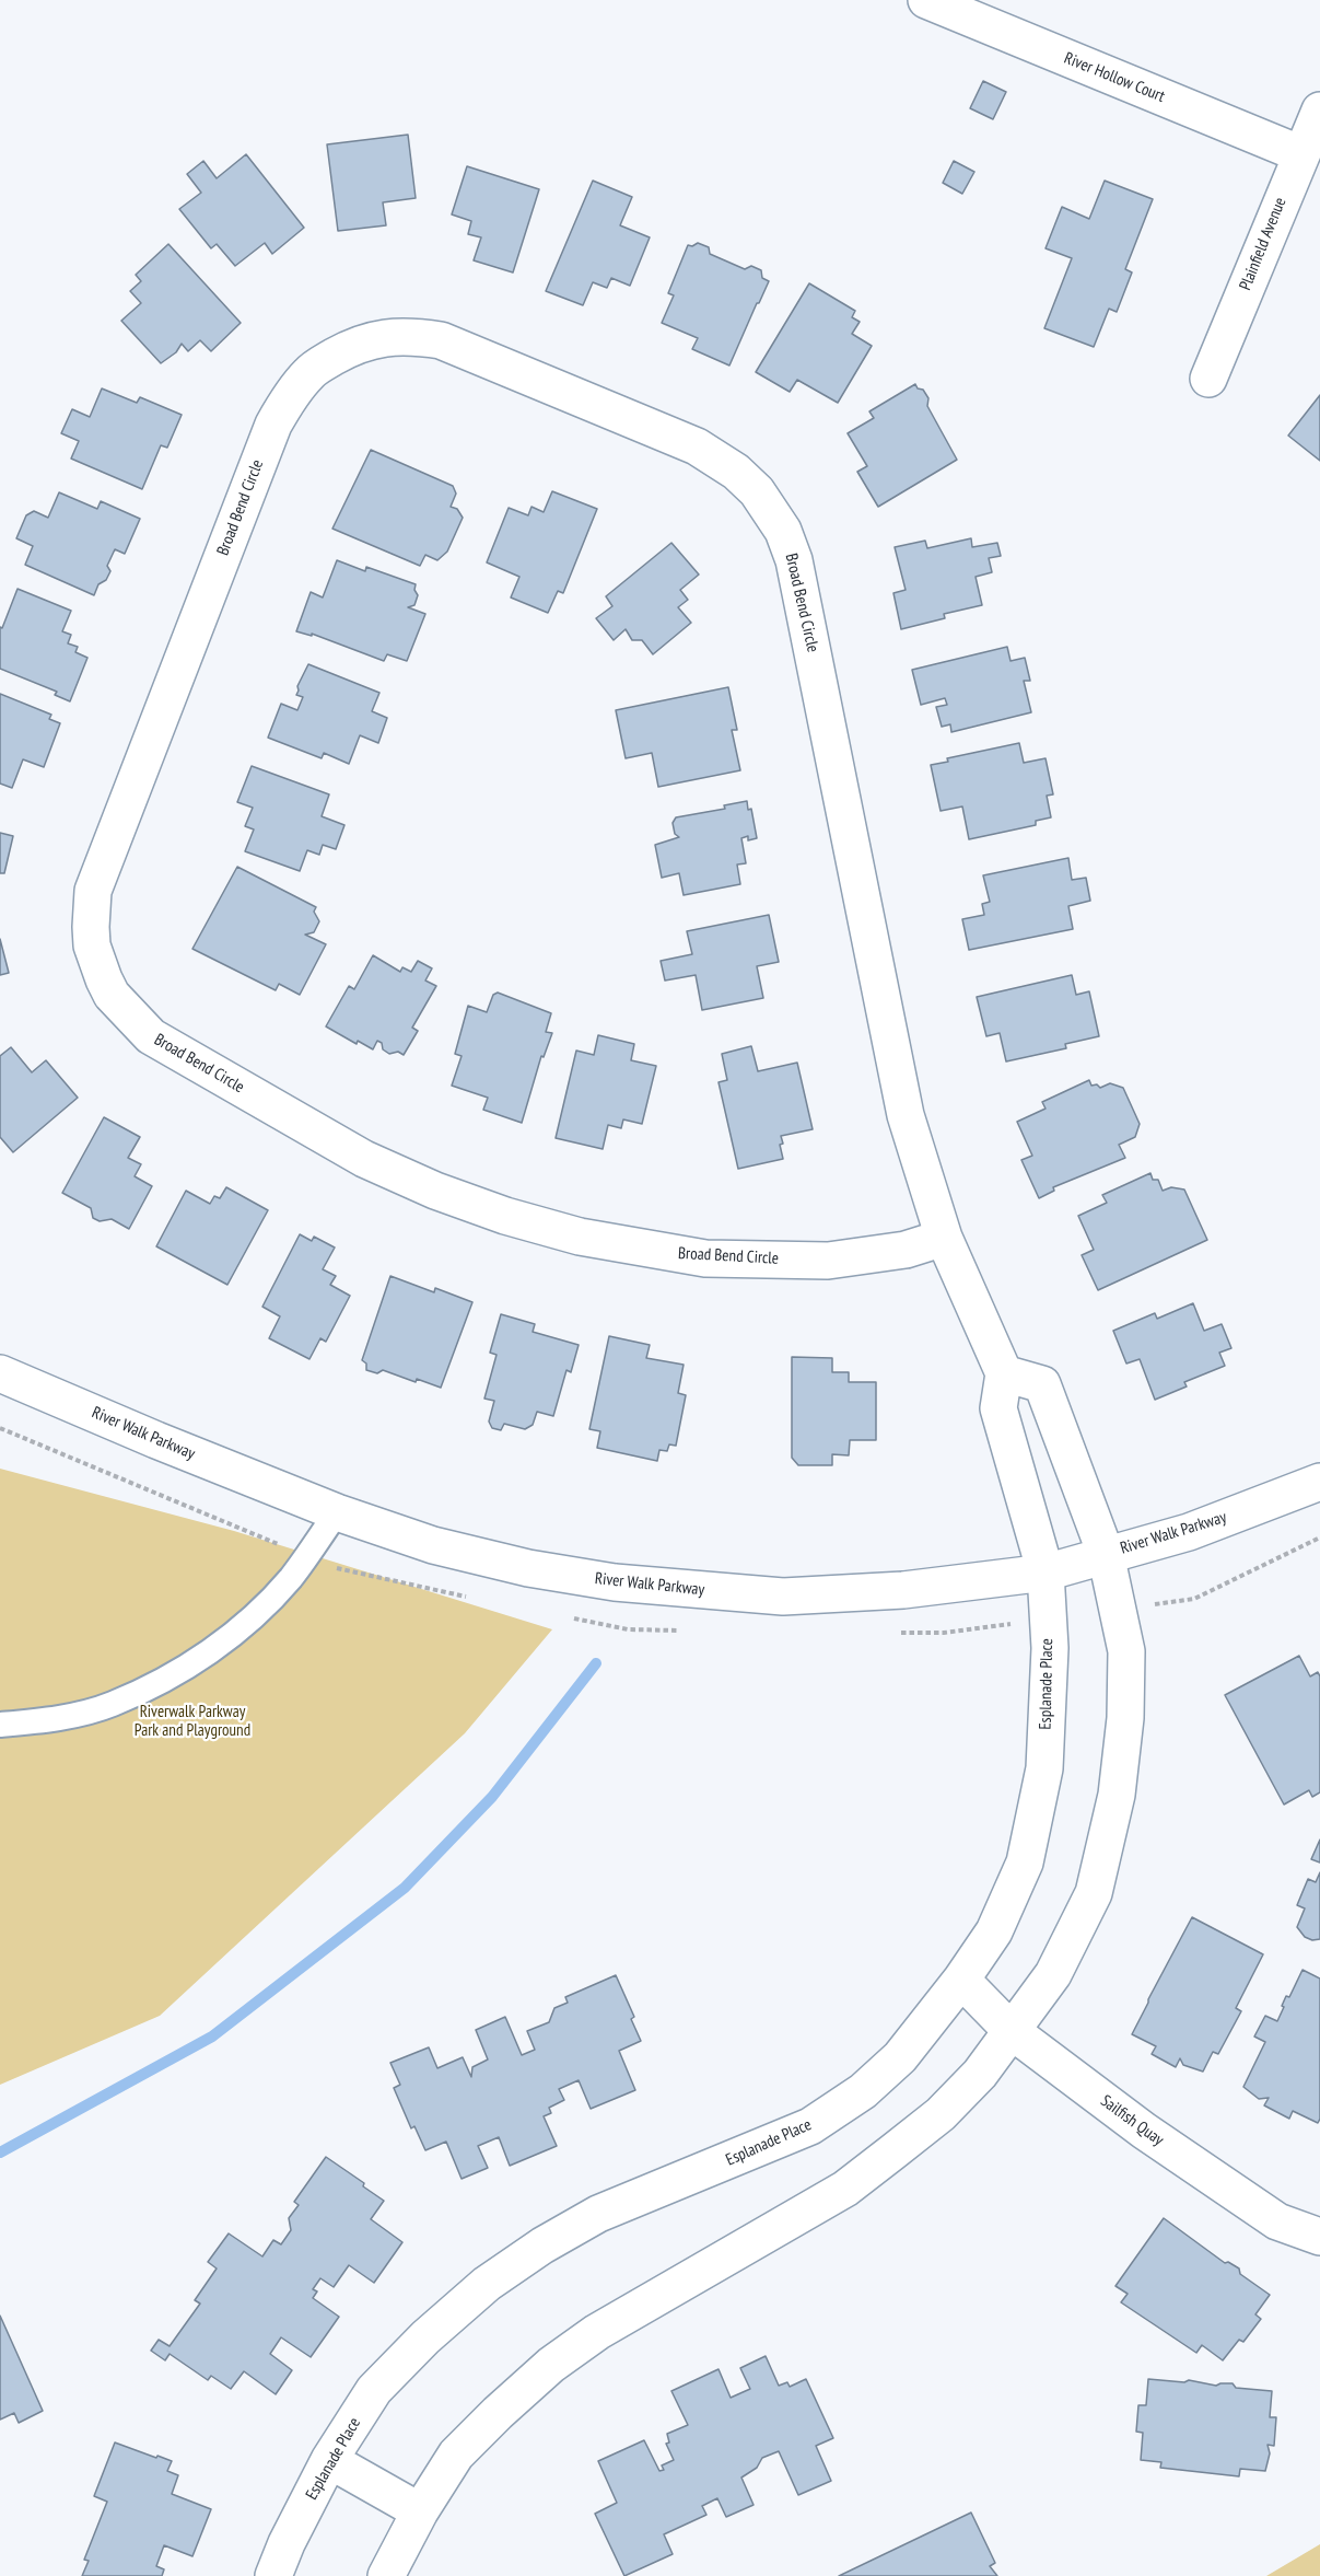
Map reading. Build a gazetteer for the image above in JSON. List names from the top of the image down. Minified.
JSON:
{"streets":{"street":["River Hollow Court","Plainfield Avenue","Broad Bend Circle","River Walk Parkway","Esplanade Place","Sailfish Quay"]},"crossings":[["River Hollow Court","Plainfield Avenue"],["River Walk Parkway","Esplanade Place"],["Esplanade Place","Sailfish Quay"]],"parks":["Riverwalk Parkway Park and Playground"]}
